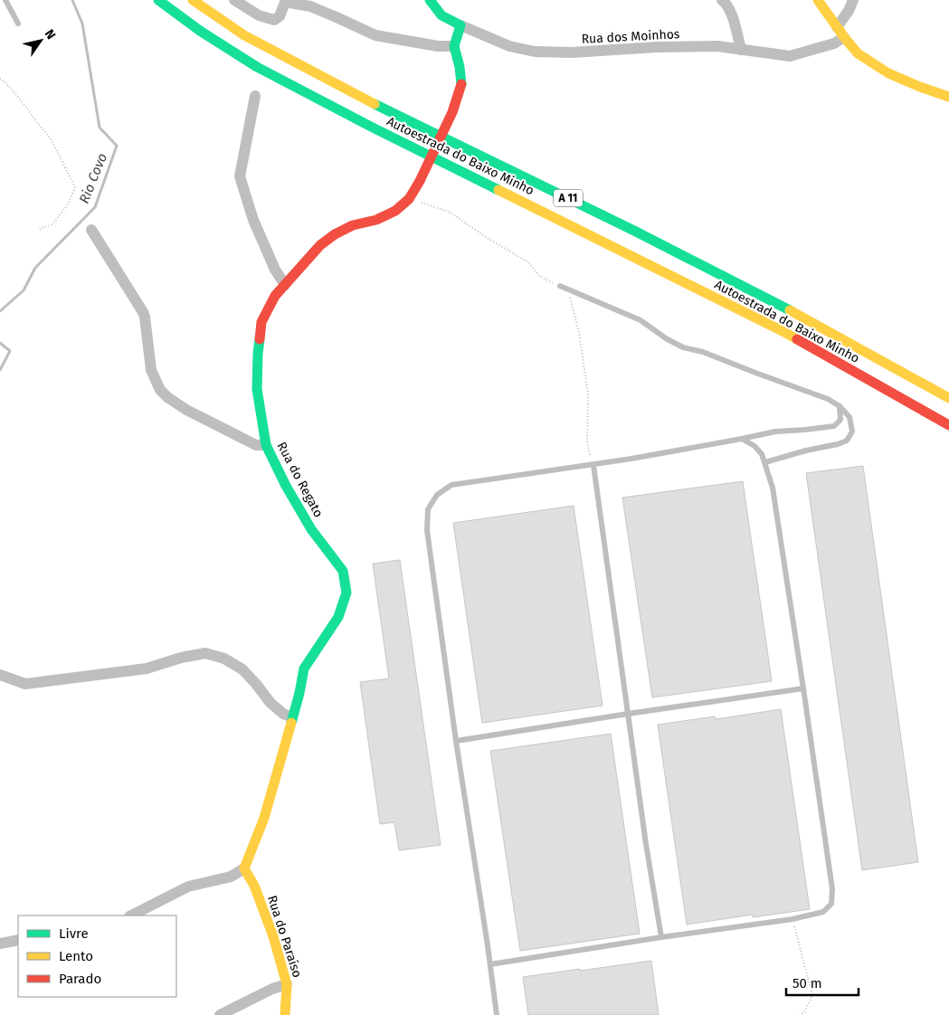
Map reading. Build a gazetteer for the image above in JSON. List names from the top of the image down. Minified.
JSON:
{"streets":{"main road":["Rua dos Moinhos","Autoestrada do Baixo Minho","A 11","Rua do Regato","Rua do Paraíso"]},"crossings":[["Rua do Regato","Rua do Paraíso"]],"water":["Rio Covo"],"legend":["Livre","Lento","Parado"],"scale_bar":"50 m","north":"top right"}
